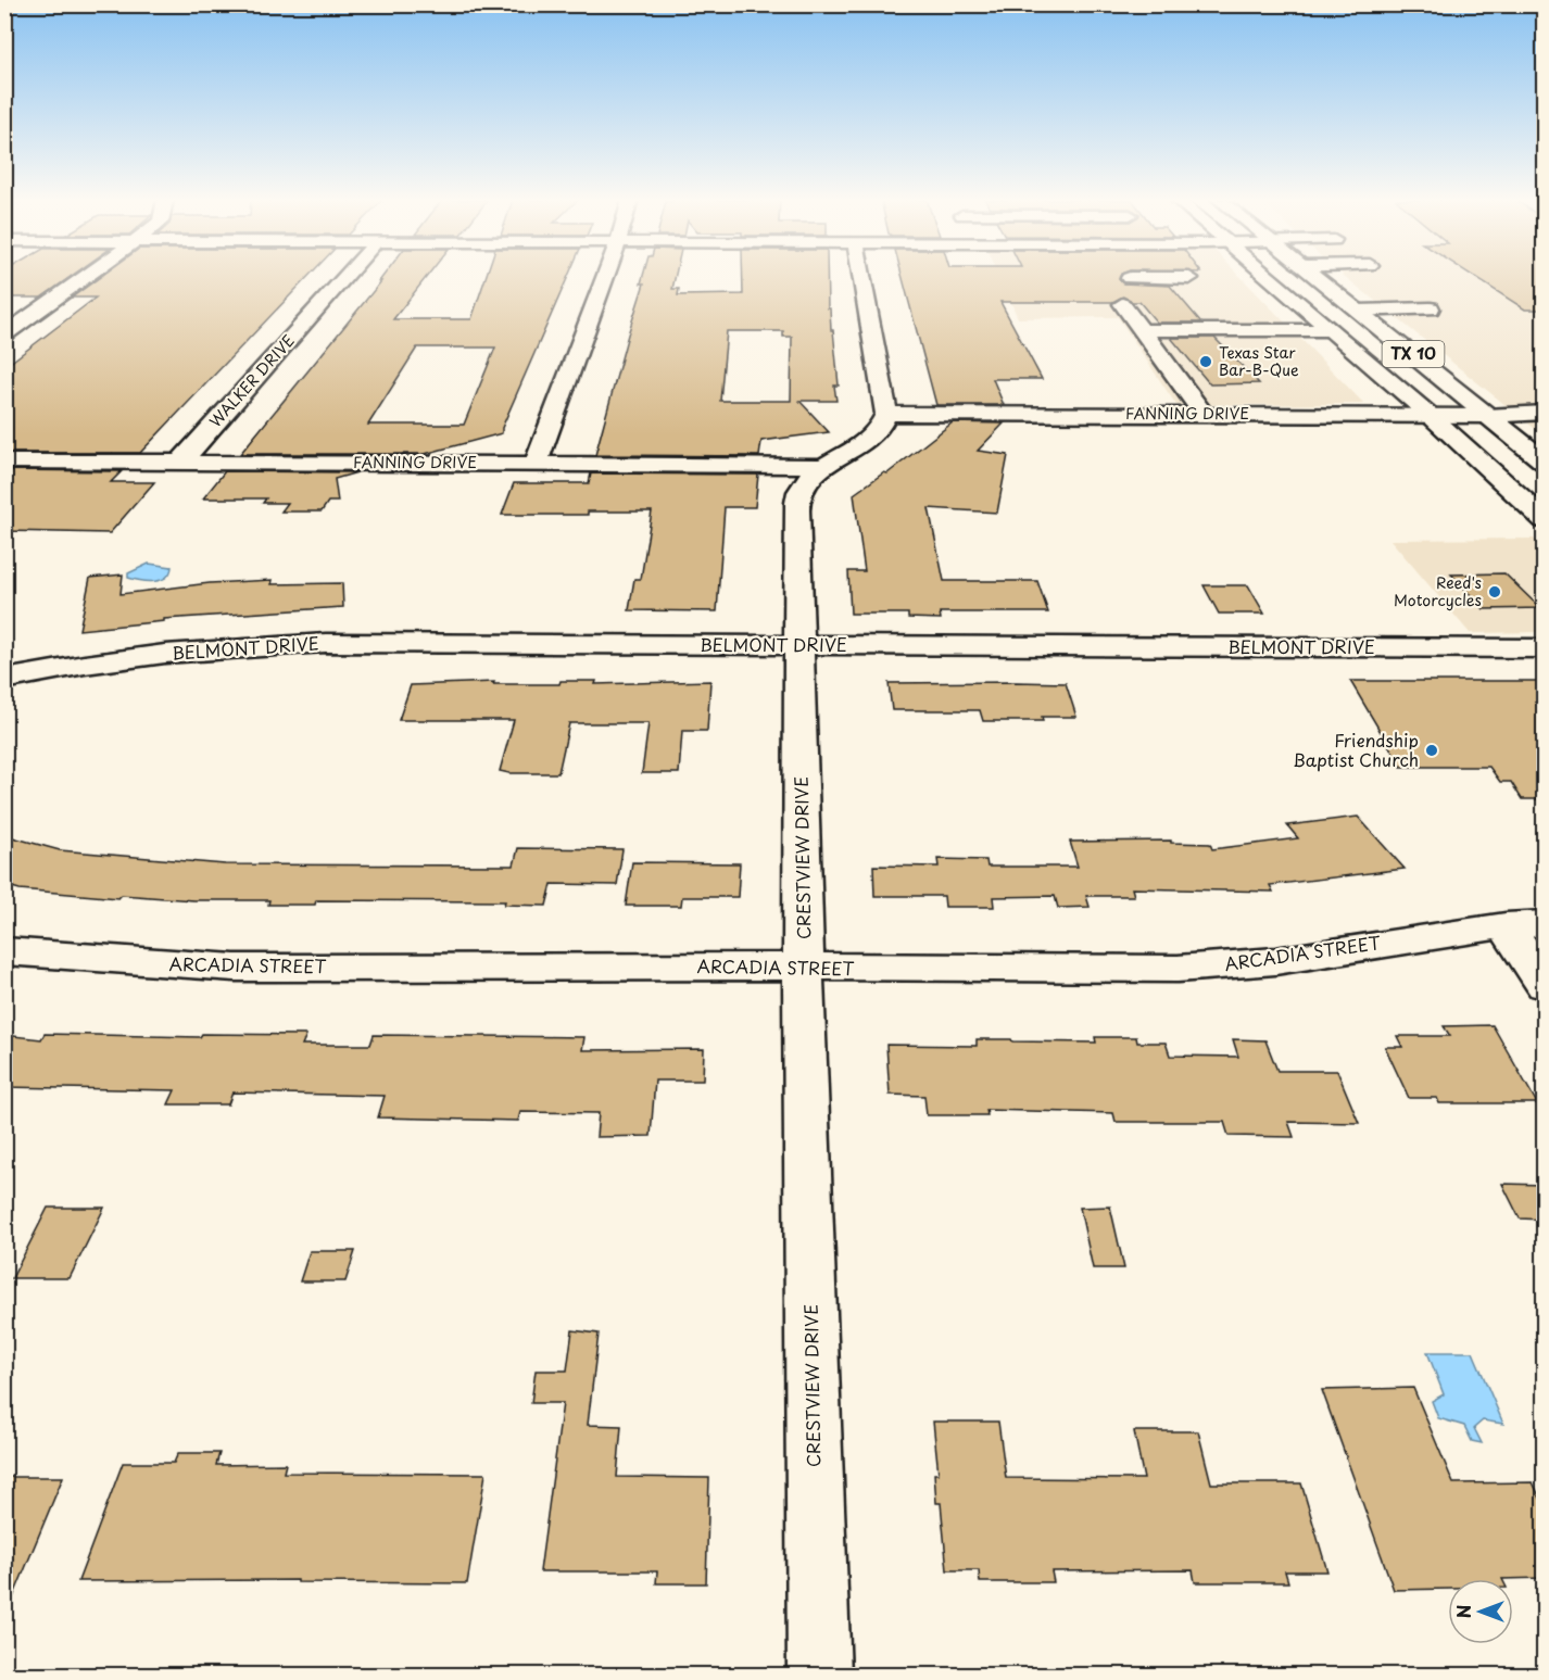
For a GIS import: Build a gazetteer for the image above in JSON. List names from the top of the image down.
{
  "streets": {
    "street": [
      "TX 10",
      "WALKER DRIVE",
      "FANNING DRIVE",
      "BELMONT DRIVE",
      "CRESTVIEW DRIVE",
      "ARCADIA STREET"
    ]
  },
  "crossings": [
    ["TX 10", "FANNING DRIVE"],
    ["WALKER DRIVE", "FANNING DRIVE"],
    ["FANNING DRIVE", "CRESTVIEW DRIVE"],
    ["BELMONT DRIVE", "CRESTVIEW DRIVE"],
    ["CRESTVIEW DRIVE", "ARCADIA STREET"]
  ],
  "places": ["Texas Star Bar-B-Que", "Reed's Motorcycles", "Friendship Baptist Church"],
  "north": "left"
}
